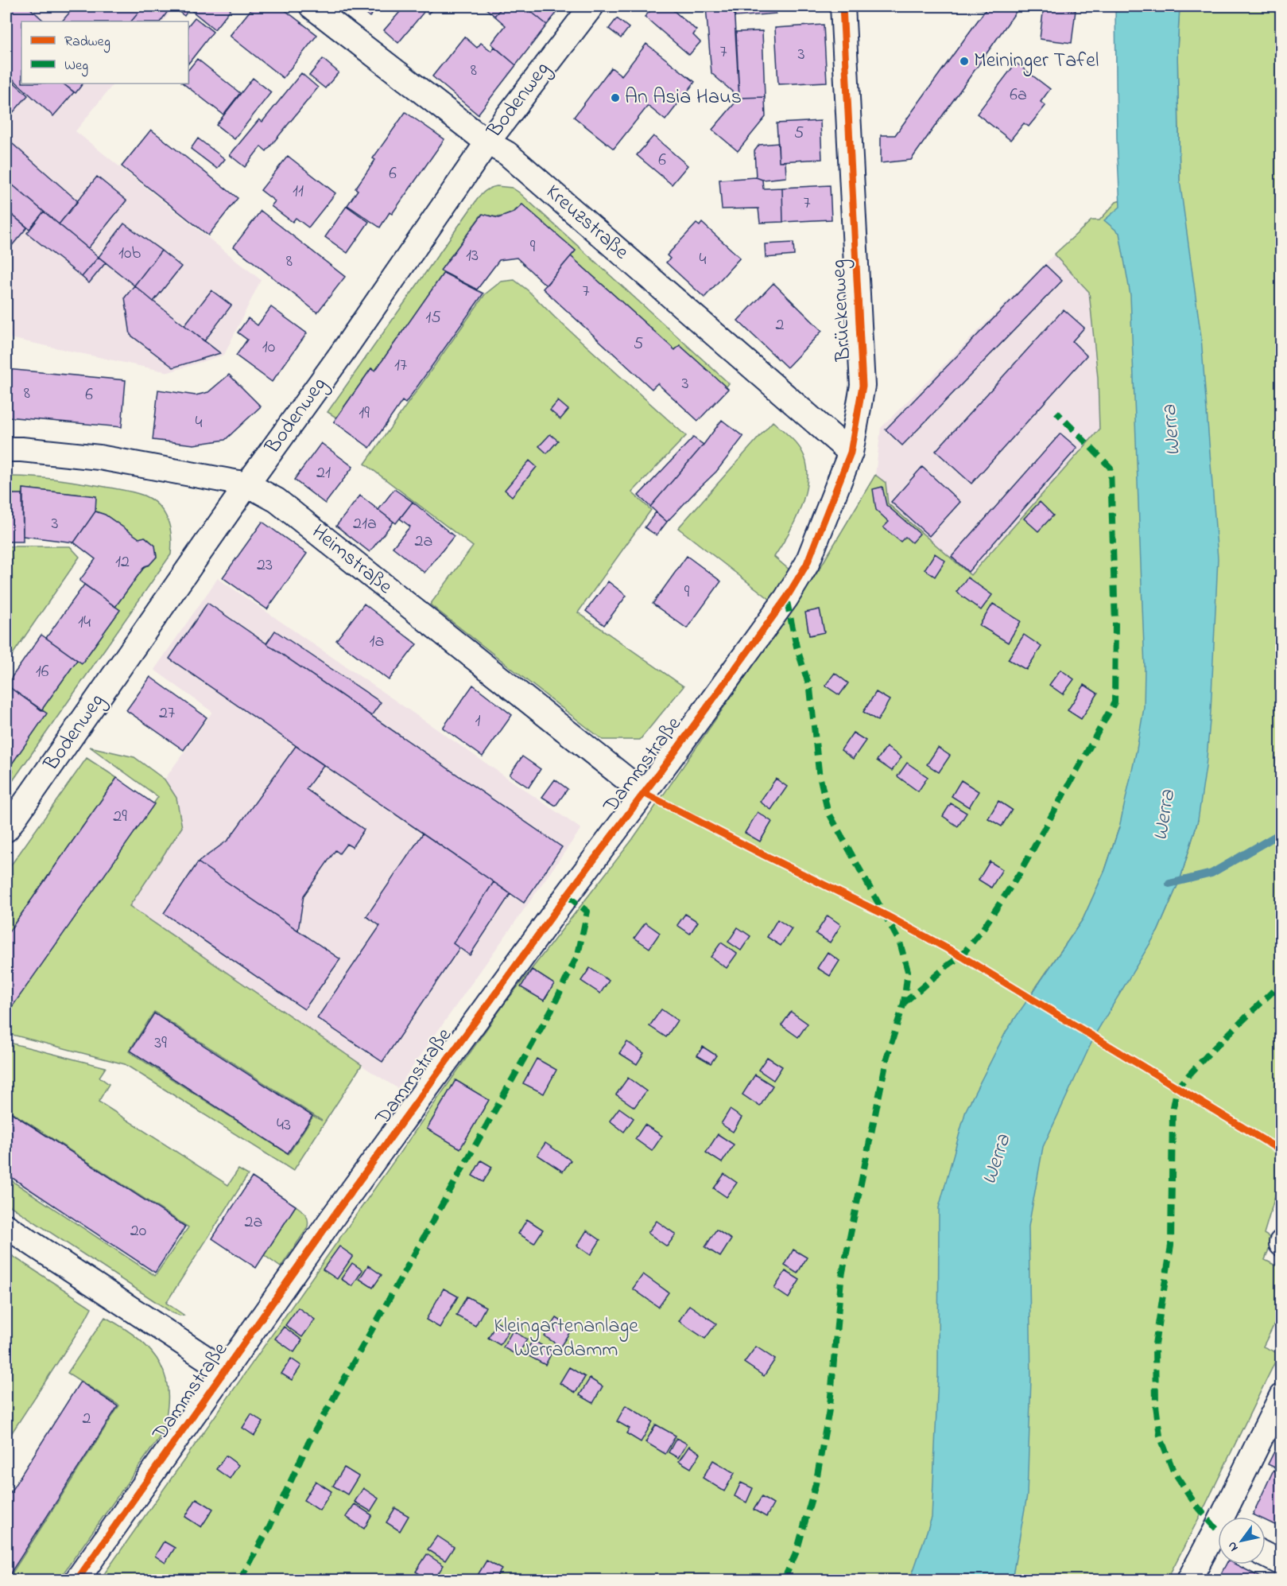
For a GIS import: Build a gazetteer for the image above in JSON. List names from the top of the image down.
{
  "streets": {
    "street": [
      "Bodenweg",
      "Kreuzstraße",
      "Brückenweg",
      "Heimstraße",
      "Dammstraße"
    ]
  },
  "crossings": [
    ["Bodenweg", "Kreuzstraße"],
    ["Bodenweg", "Heimstraße"],
    ["Kreuzstraße", "Brückenweg"],
    ["Brückenweg", "Dammstraße"],
    ["Heimstraße", "Dammstraße"]
  ],
  "water": ["Werra"],
  "parks": ["Kleingartenanlage Werradamm"],
  "places": ["Meininger Tafel", "An Asia Haus"],
  "house_numbers": [
    "7",
    "3",
    "8",
    "6a",
    "5",
    "6",
    "6",
    "11",
    "7",
    "9",
    "10b",
    "13",
    "4",
    "8",
    "7",
    "15",
    "2",
    "5",
    "10",
    "17",
    "3",
    "8",
    "6",
    "19",
    "4",
    "21",
    "3",
    "21a",
    "2a",
    "12",
    "23",
    "9",
    "14",
    "1a",
    "16",
    "27",
    "1",
    "29",
    "39",
    "43",
    "2a",
    "20",
    "2"
  ],
  "legend": ["Radweg", "Weg"],
  "north": "bottom left"
}
